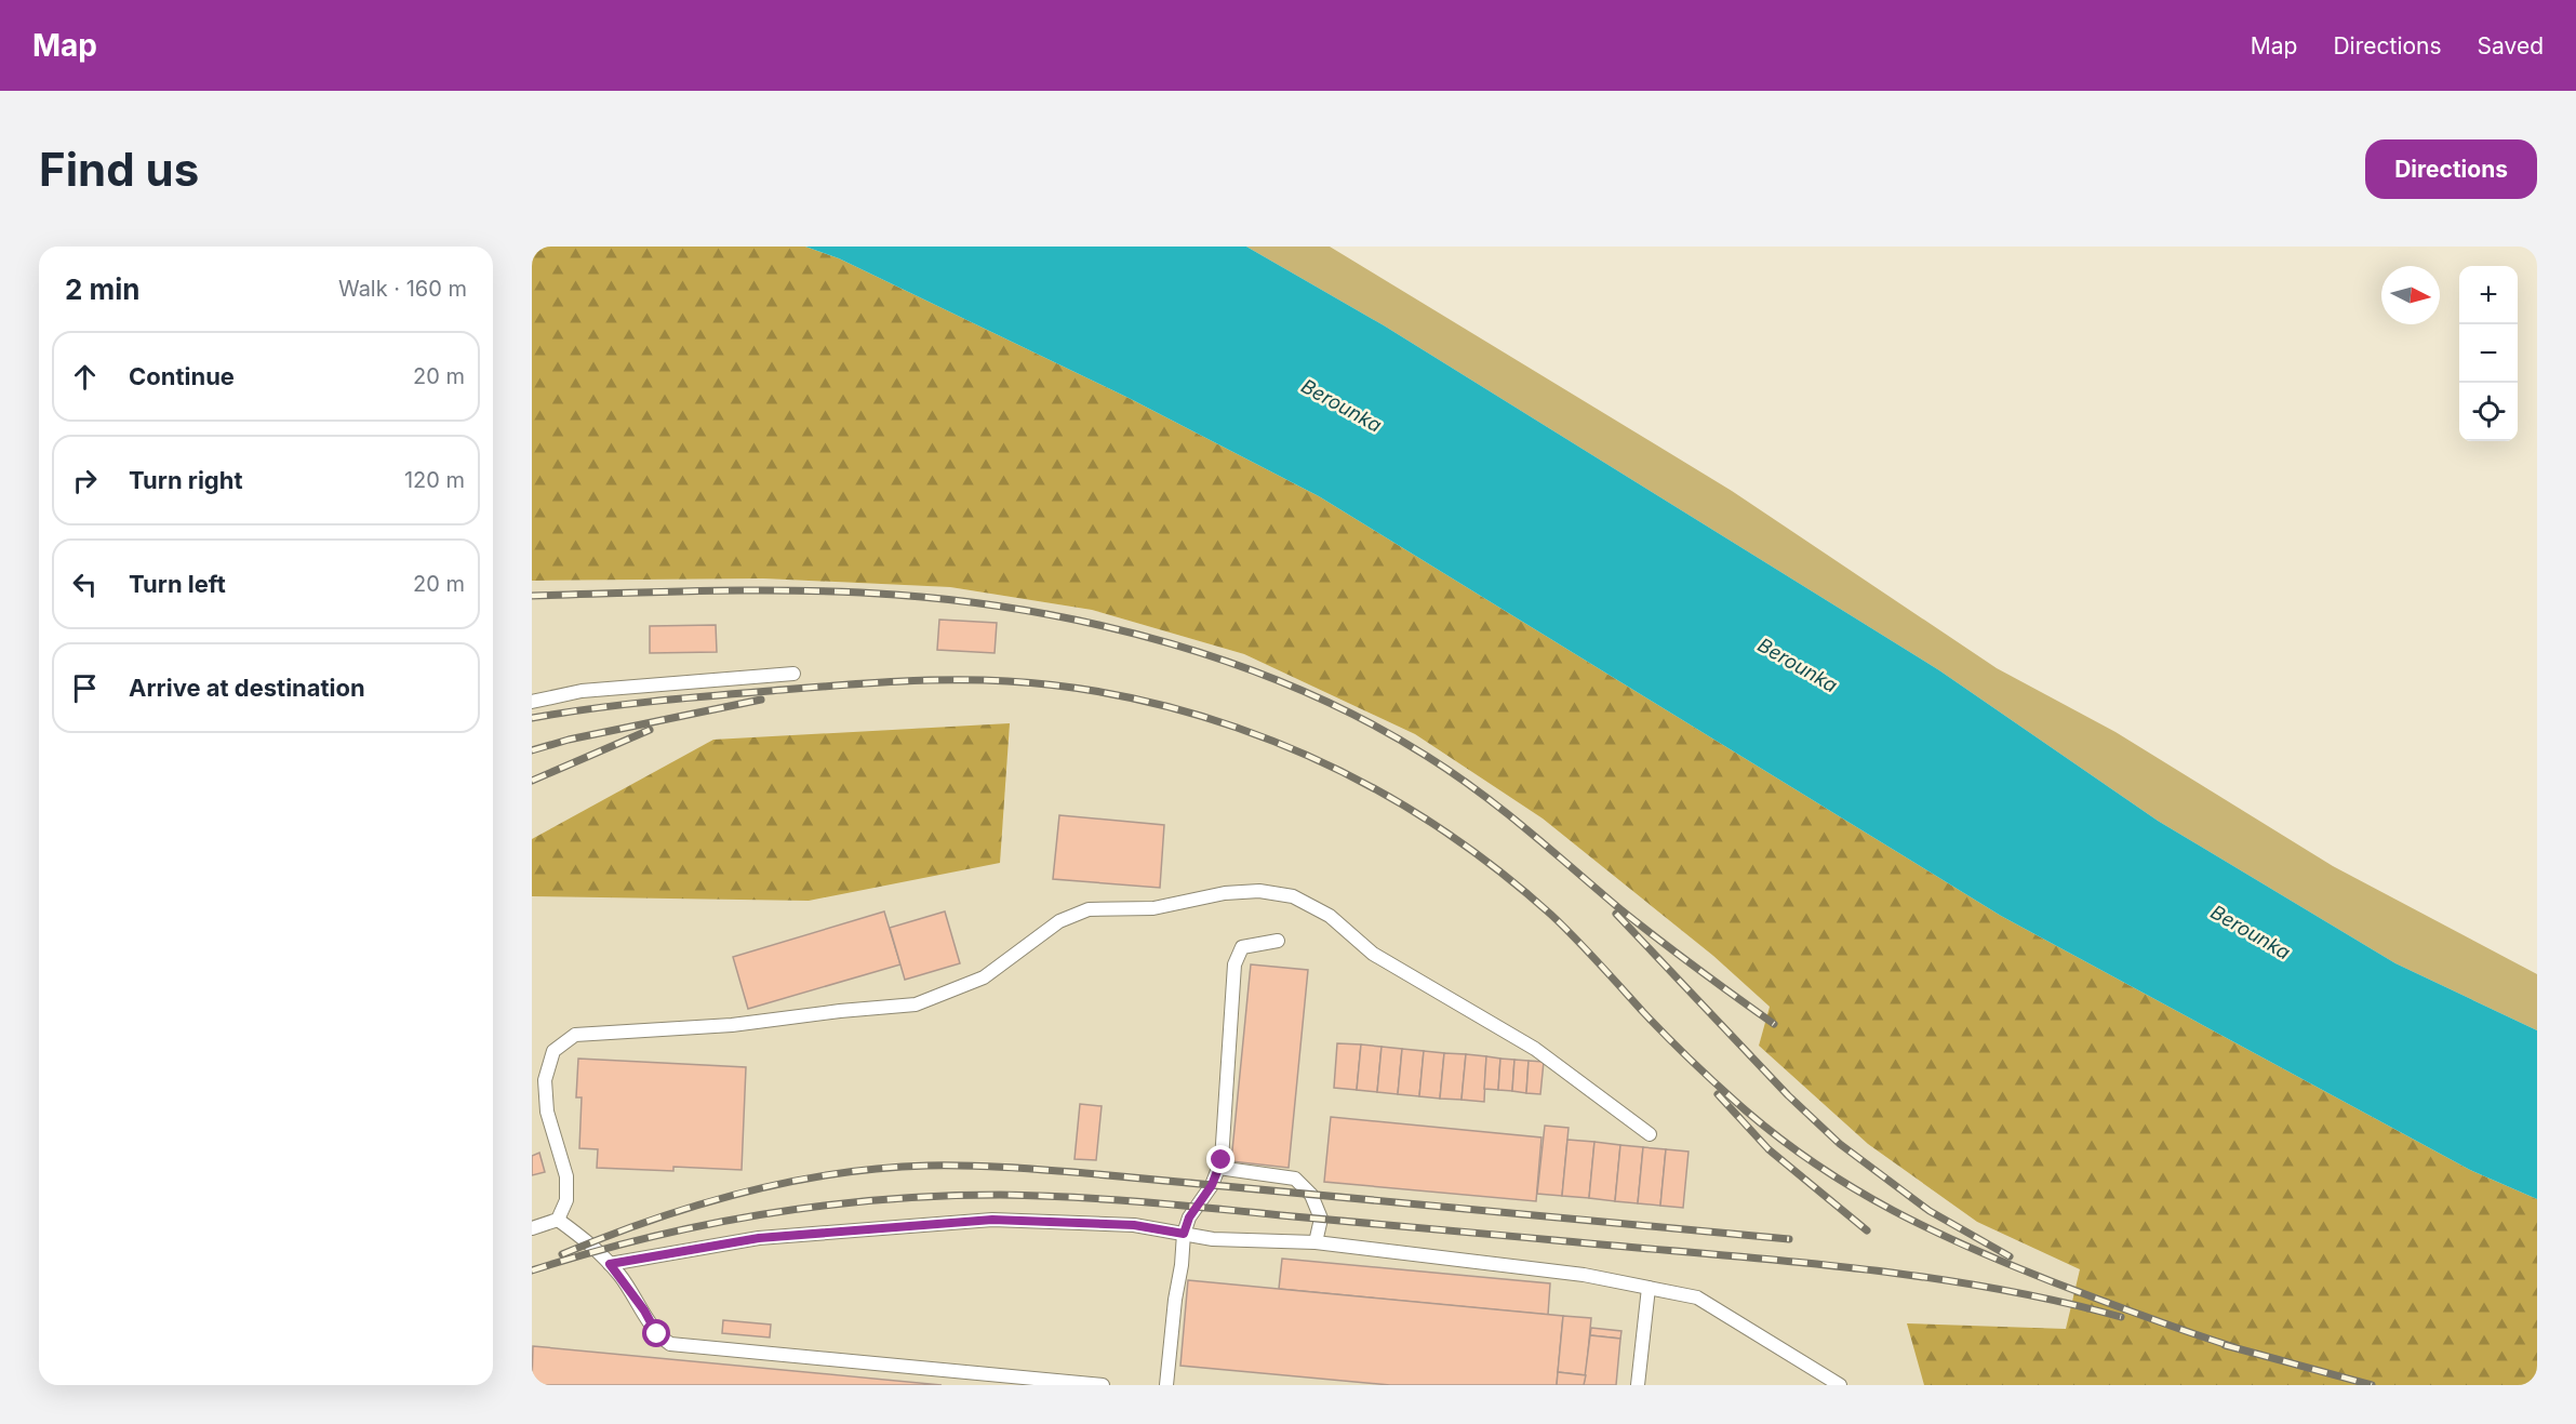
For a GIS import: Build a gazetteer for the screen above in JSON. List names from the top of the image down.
{
  "water": ["Berounka"],
  "north": "right",
  "page": {
    "header": "Map",
    "nav": ["Map", "Directions", "Saved"],
    "buttons": "Directions",
    "title": "Find us",
    "heading": ["2 min", "Walk · 160 m"],
    "map_buttons": ["+", "−"],
    "list": [
      ["Continue", "20 m"],
      ["Turn right", "120 m"],
      ["Turn left", "20 m"],
      "Arrive at destination"
    ]
  }
}
